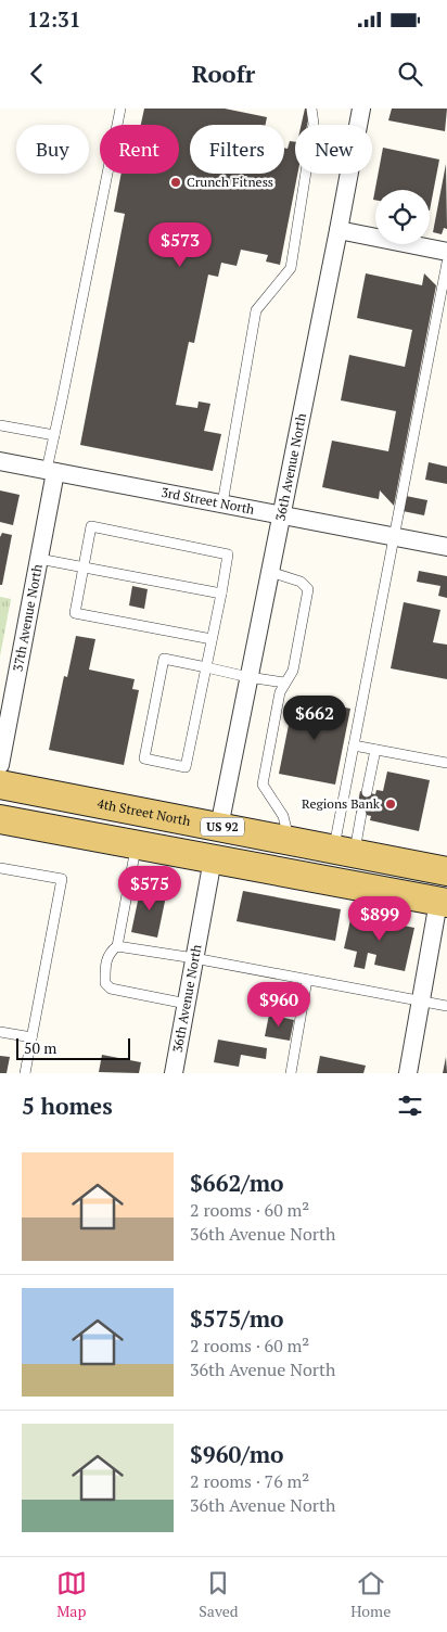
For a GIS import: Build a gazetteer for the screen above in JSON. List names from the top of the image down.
{
  "streets": {
    "main road": ["4th Street North", "US 92"],
    "street": ["36th Avenue North", "3rd Street North", "37th Avenue North"]
  },
  "crossings": [
    ["36th Avenue North", "3rd Street North"],
    ["36th Avenue North", "4th Street North"],
    ["3rd Street North", "37th Avenue North"]
  ],
  "places": ["Crunch Fitness", "Regions Bank"],
  "scale_bar": "50 m",
  "page": {
    "status": "12:31",
    "header": "Roofr",
    "chip": [
      "Buy",
      "Rent",
      "Filters",
      "New"
    ],
    "price": [
      "$573",
      "$662",
      "$575",
      "$899",
      "$960"
    ],
    "scale": "50 m",
    "heading": "5 homes",
    "list": [
      {
        "name": "$662/mo",
        "note": "2 rooms · 60 m² · 36th Avenue North"
      },
      {
        "name": "$575/mo",
        "note": "2 rooms · 60 m² · 36th Avenue North"
      },
      {
        "name": "$960/mo",
        "note": "2 rooms · 76 m² · 36th Avenue North"
      }
    ],
    "tabs": ["Map", "Saved", "Home"]
  }
}
